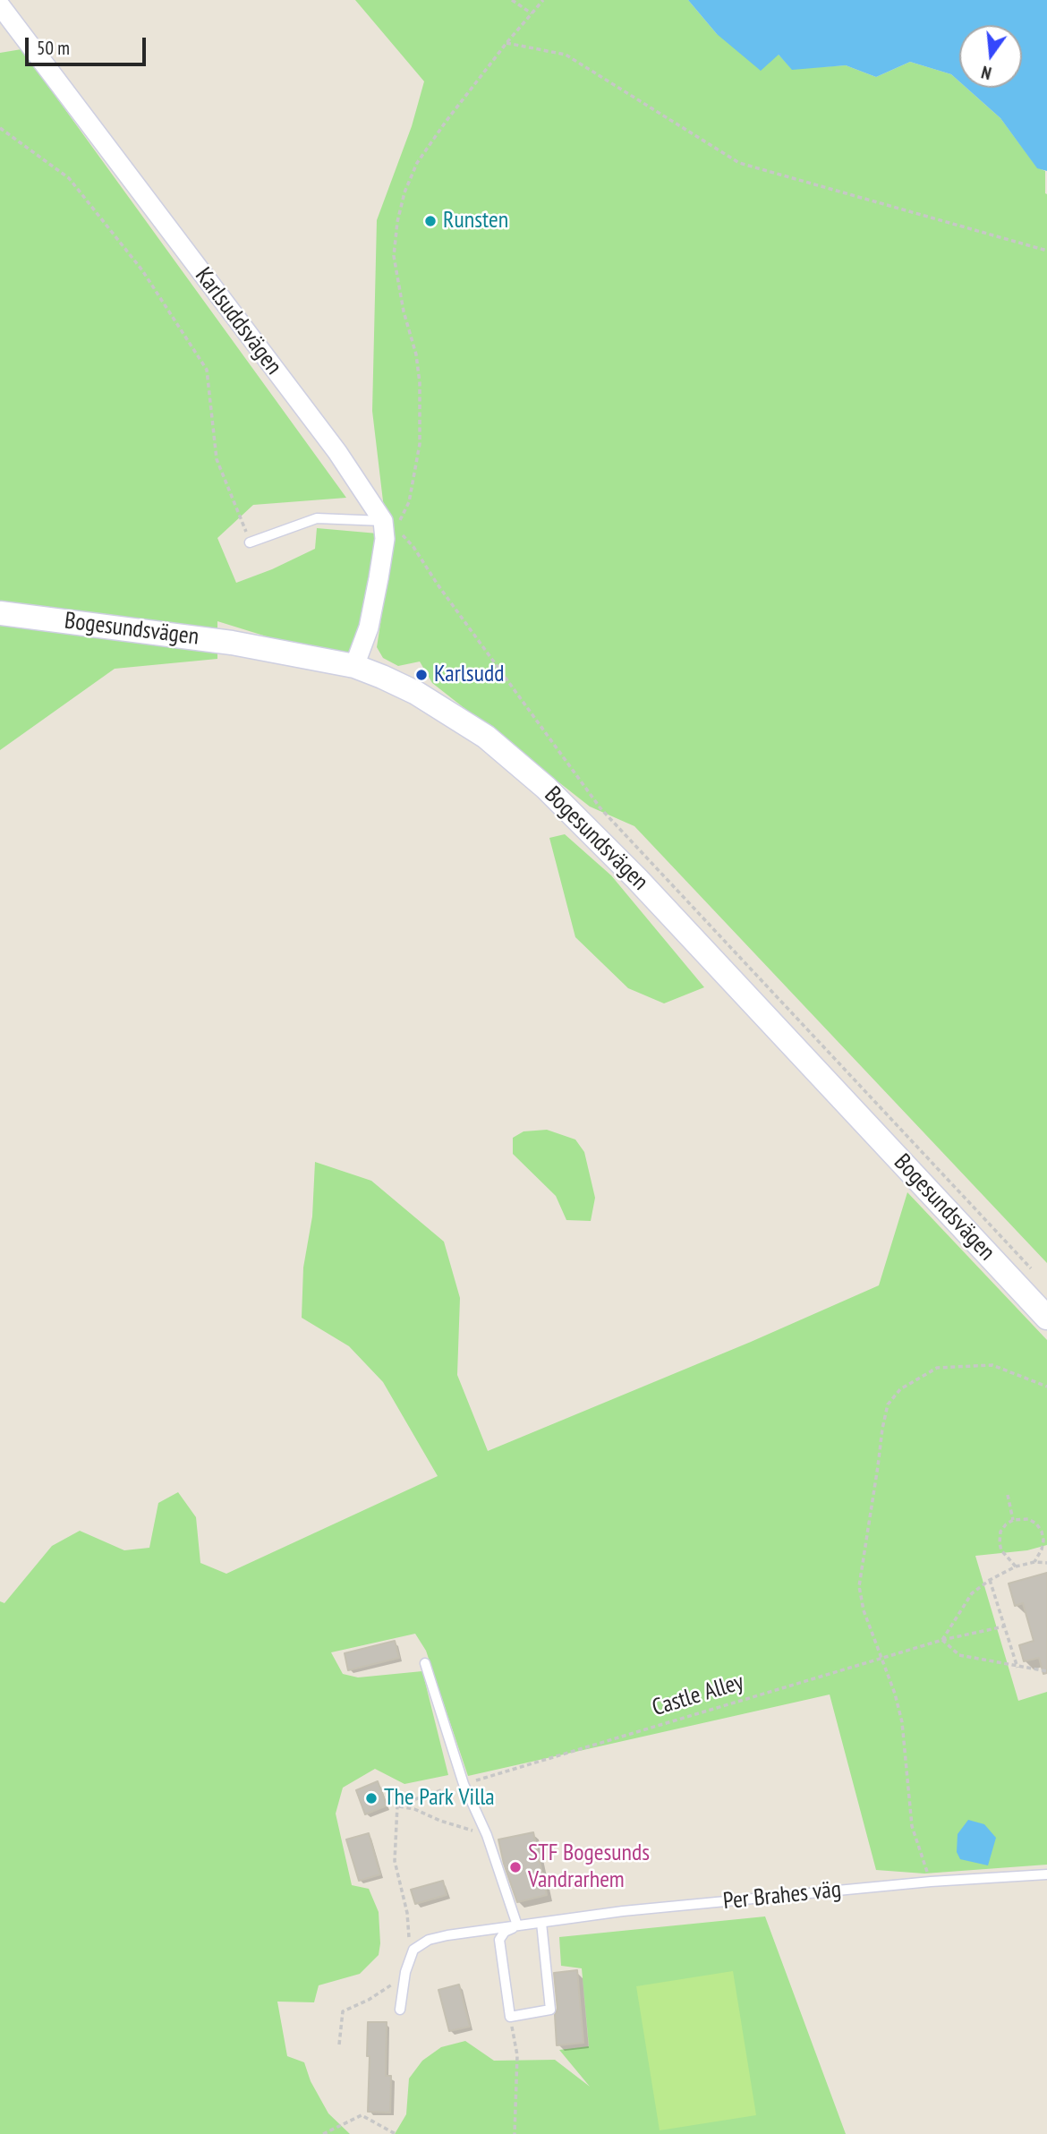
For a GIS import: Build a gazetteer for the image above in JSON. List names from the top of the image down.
{
  "streets": {
    "street": ["Karlsuddsvägen", "Bogesundsvägen"],
    "lane": ["Per Brahes väg"],
    "path": ["Castle Alley"]
  },
  "places": [
    "Runsten",
    "Karlsudd",
    "The Park Villa",
    "STF Bogesunds Vandrarhem"
  ],
  "scale_bar": "50 m",
  "north": "bottom"
}
